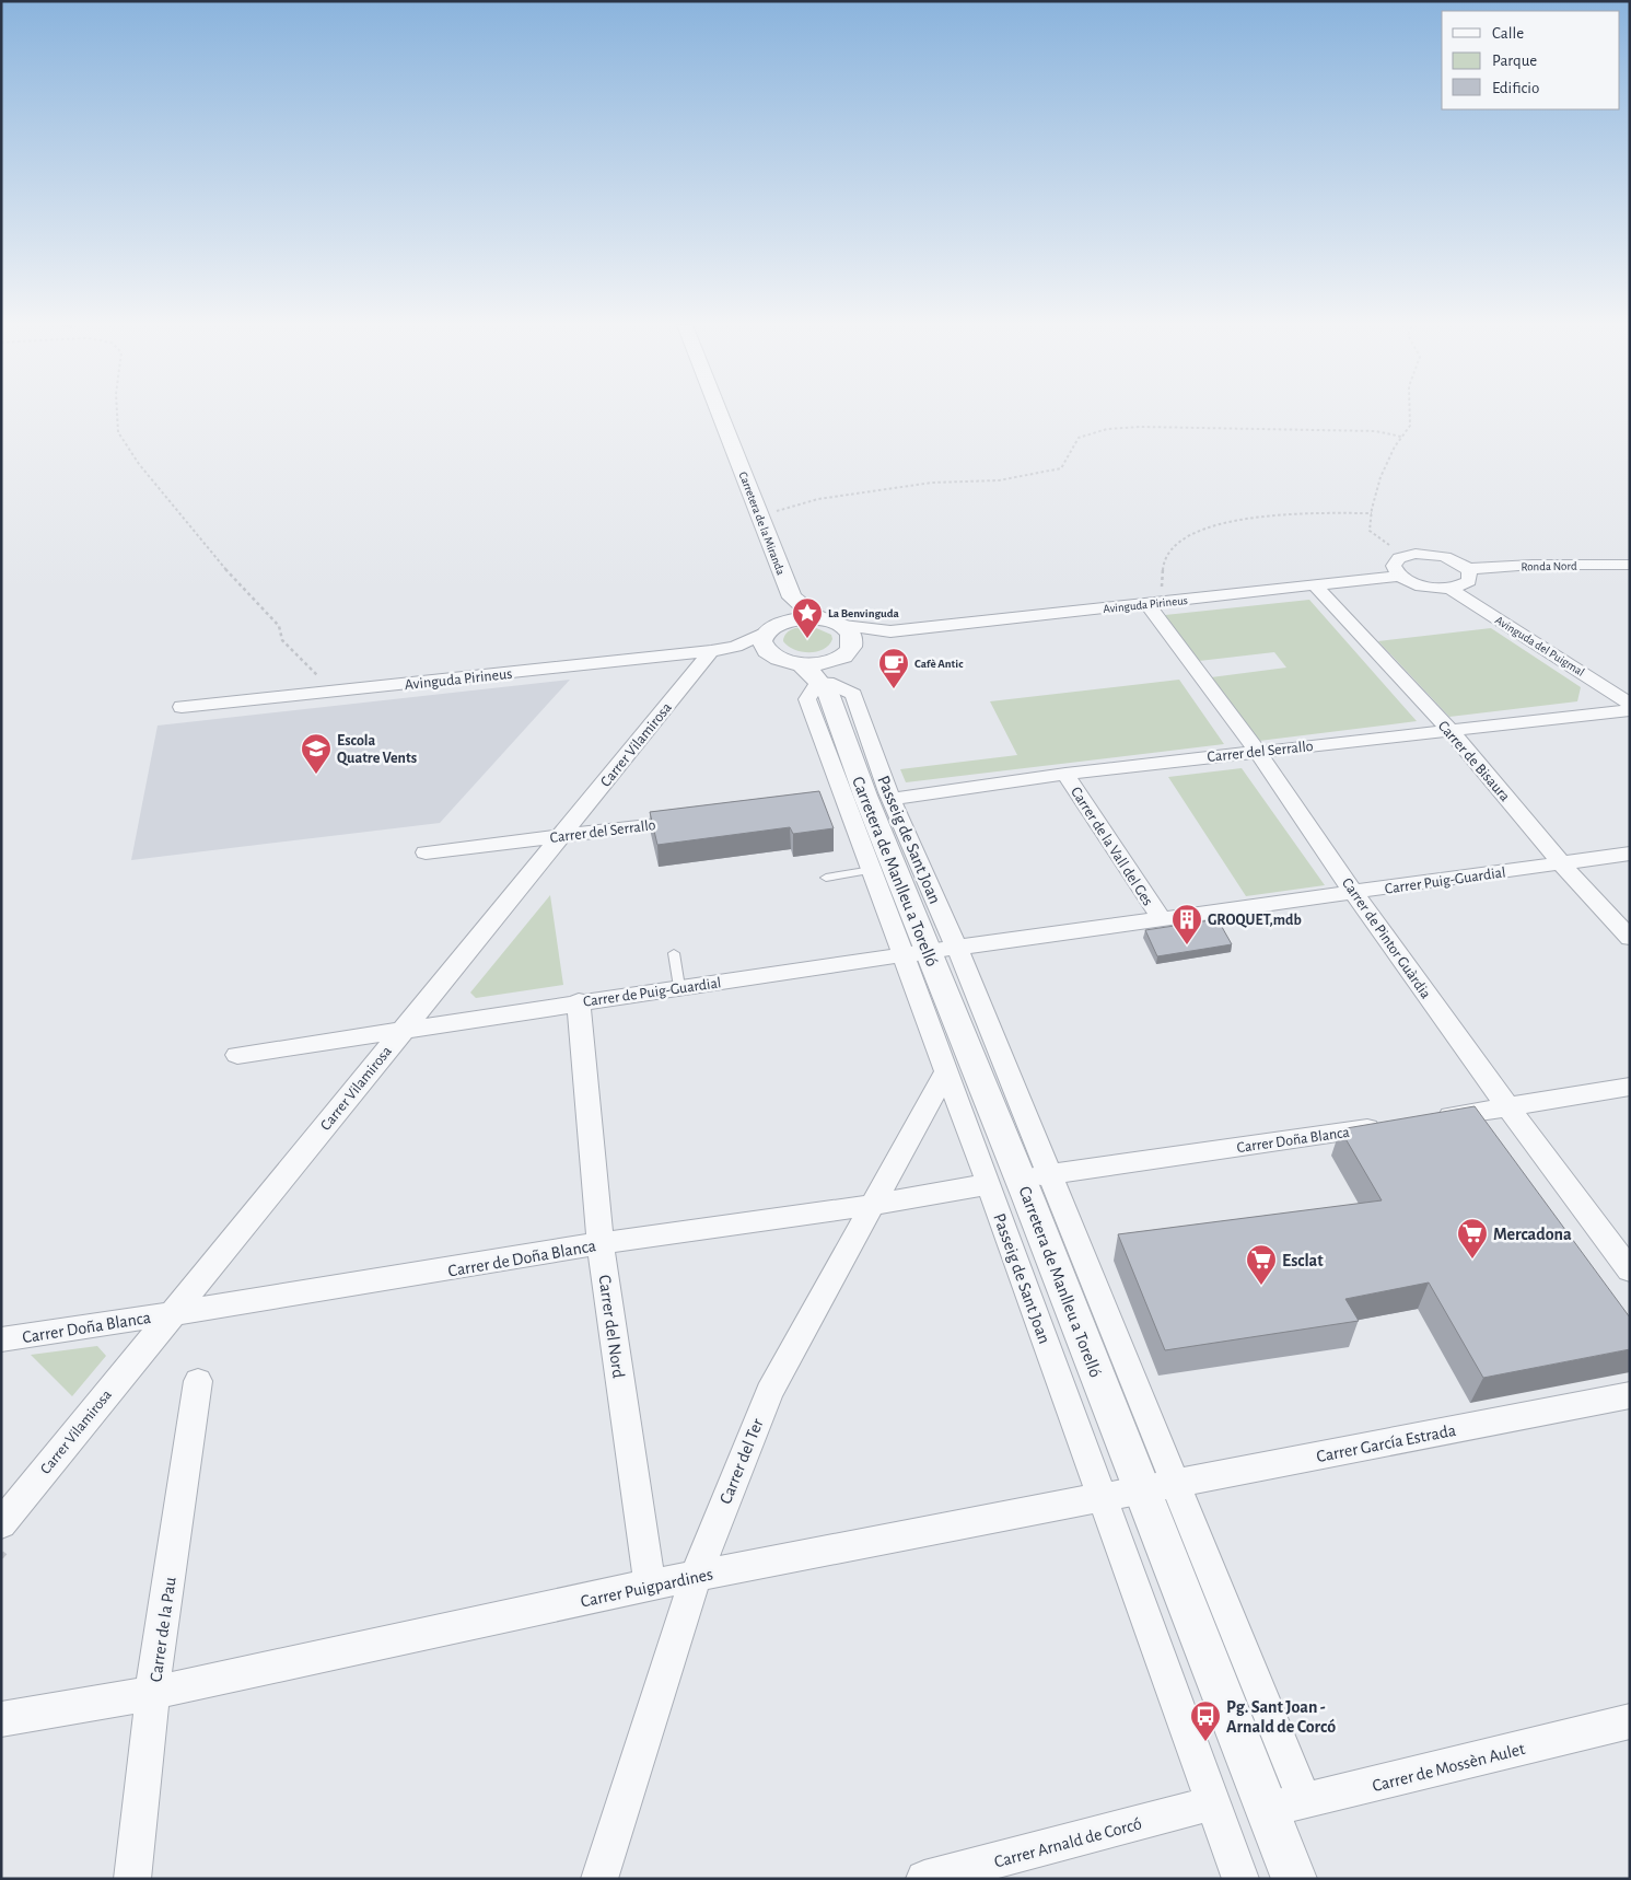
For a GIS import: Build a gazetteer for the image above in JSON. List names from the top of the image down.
{
  "streets": {
    "street": [
      "Carretera de la Miranda",
      "Ronda Nord",
      "Avinguda Pirineus",
      "Avinguda del Puigmal",
      "Carrer Vilamirosa",
      "Carrer del Serrallo",
      "Carrer de Bisaura",
      "Passeig de Sant Joan",
      "Carrer de la Vall del Ges",
      "Carretera de Manlleu a Torelló",
      "Carrer Puig-Guardial",
      "Carrer de Pintor Guàrdia",
      "Carrer de Puig-Guardial",
      "Carrer Doña Blanca",
      "Carrer de Doña Blanca",
      "Carrer del Nord",
      "Carrer García Estrada",
      "Carrer del Ter",
      "Carrer Puigpardines",
      "Carrer de la Pau",
      "Carrer de Mossèn Aulet",
      "Carrer Arnald de Corcó"
    ]
  },
  "crossings": [
    ["Ronda Nord", "Avinguda Pirineus"],
    ["Ronda Nord", "Avinguda del Puigmal"],
    ["Avinguda Pirineus", "Carrer Vilamirosa"],
    ["Avinguda Pirineus", "Carrer de Bisaura"],
    ["Avinguda Pirineus", "Carrer de Pintor Guàrdia"],
    ["Carrer Vilamirosa", "Carrer del Serrallo"],
    ["Carrer Vilamirosa", "Carrer de Puig-Guardial"],
    ["Carrer Vilamirosa", "Carrer Doña Blanca"],
    ["Carrer Vilamirosa", "Carrer de Doña Blanca"],
    ["Carrer del Serrallo", "Carrer de Bisaura"],
    ["Carrer del Serrallo", "Passeig de Sant Joan"],
    ["Carrer del Serrallo", "Carrer de la Vall del Ges"],
    ["Carrer del Serrallo", "Carrer de Pintor Guàrdia"],
    ["Carrer de Bisaura", "Carrer Puig-Guardial"],
    ["Passeig de Sant Joan", "Carretera de Manlleu a Torelló"],
    ["Passeig de Sant Joan", "Carrer Puig-Guardial"],
    ["Passeig de Sant Joan", "Carrer de Puig-Guardial"],
    ["Passeig de Sant Joan", "Carrer Doña Blanca"],
    ["Passeig de Sant Joan", "Carrer del Ter"],
    ["Passeig de Sant Joan", "Carrer Puigpardines"],
    ["Passeig de Sant Joan", "Carrer Arnald de Corcó"],
    ["Carrer de la Vall del Ges", "Carrer Puig-Guardial"],
    ["Carretera de Manlleu a Torelló", "Carrer Puig-Guardial"],
    ["Carretera de Manlleu a Torelló", "Carrer de Puig-Guardial"],
    ["Carretera de Manlleu a Torelló", "Carrer Doña Blanca"],
    ["Carretera de Manlleu a Torelló", "Carrer García Estrada"],
    ["Carretera de Manlleu a Torelló", "Carrer Puigpardines"],
    ["Carretera de Manlleu a Torelló", "Carrer de Mossèn Aulet"],
    ["Carrer Puig-Guardial", "Carrer de Pintor Guàrdia"],
    ["Carrer Puig-Guardial", "Carrer de Puig-Guardial"],
    ["Carrer de Puig-Guardial", "Carrer del Nord"],
    ["Carrer Doña Blanca", "Carrer de Doña Blanca"],
    ["Carrer Doña Blanca", "Carrer del Ter"],
    ["Carrer de Doña Blanca", "Carrer del Nord"],
    ["Carrer de Doña Blanca", "Carrer del Ter"],
    ["Carrer del Nord", "Carrer Puigpardines"],
    ["Carrer García Estrada", "Carrer Puigpardines"],
    ["Carrer del Ter", "Carrer Puigpardines"],
    ["Carrer Puigpardines", "Carrer de la Pau"]
  ],
  "places": {
    "place": ["La Benvinguda"],
    "cafe": ["Cafè Antic"],
    "school or university": ["Escola Quatre Vents"],
    "building": ["GROQUET,mdb"],
    "supermarket": ["Mercadona", "Esclat"],
    "bus stop": ["Pg. Sant Joan - Arnald de Corcó"]
  },
  "legend": ["Calle", "Parque", "Edificio"]
}
